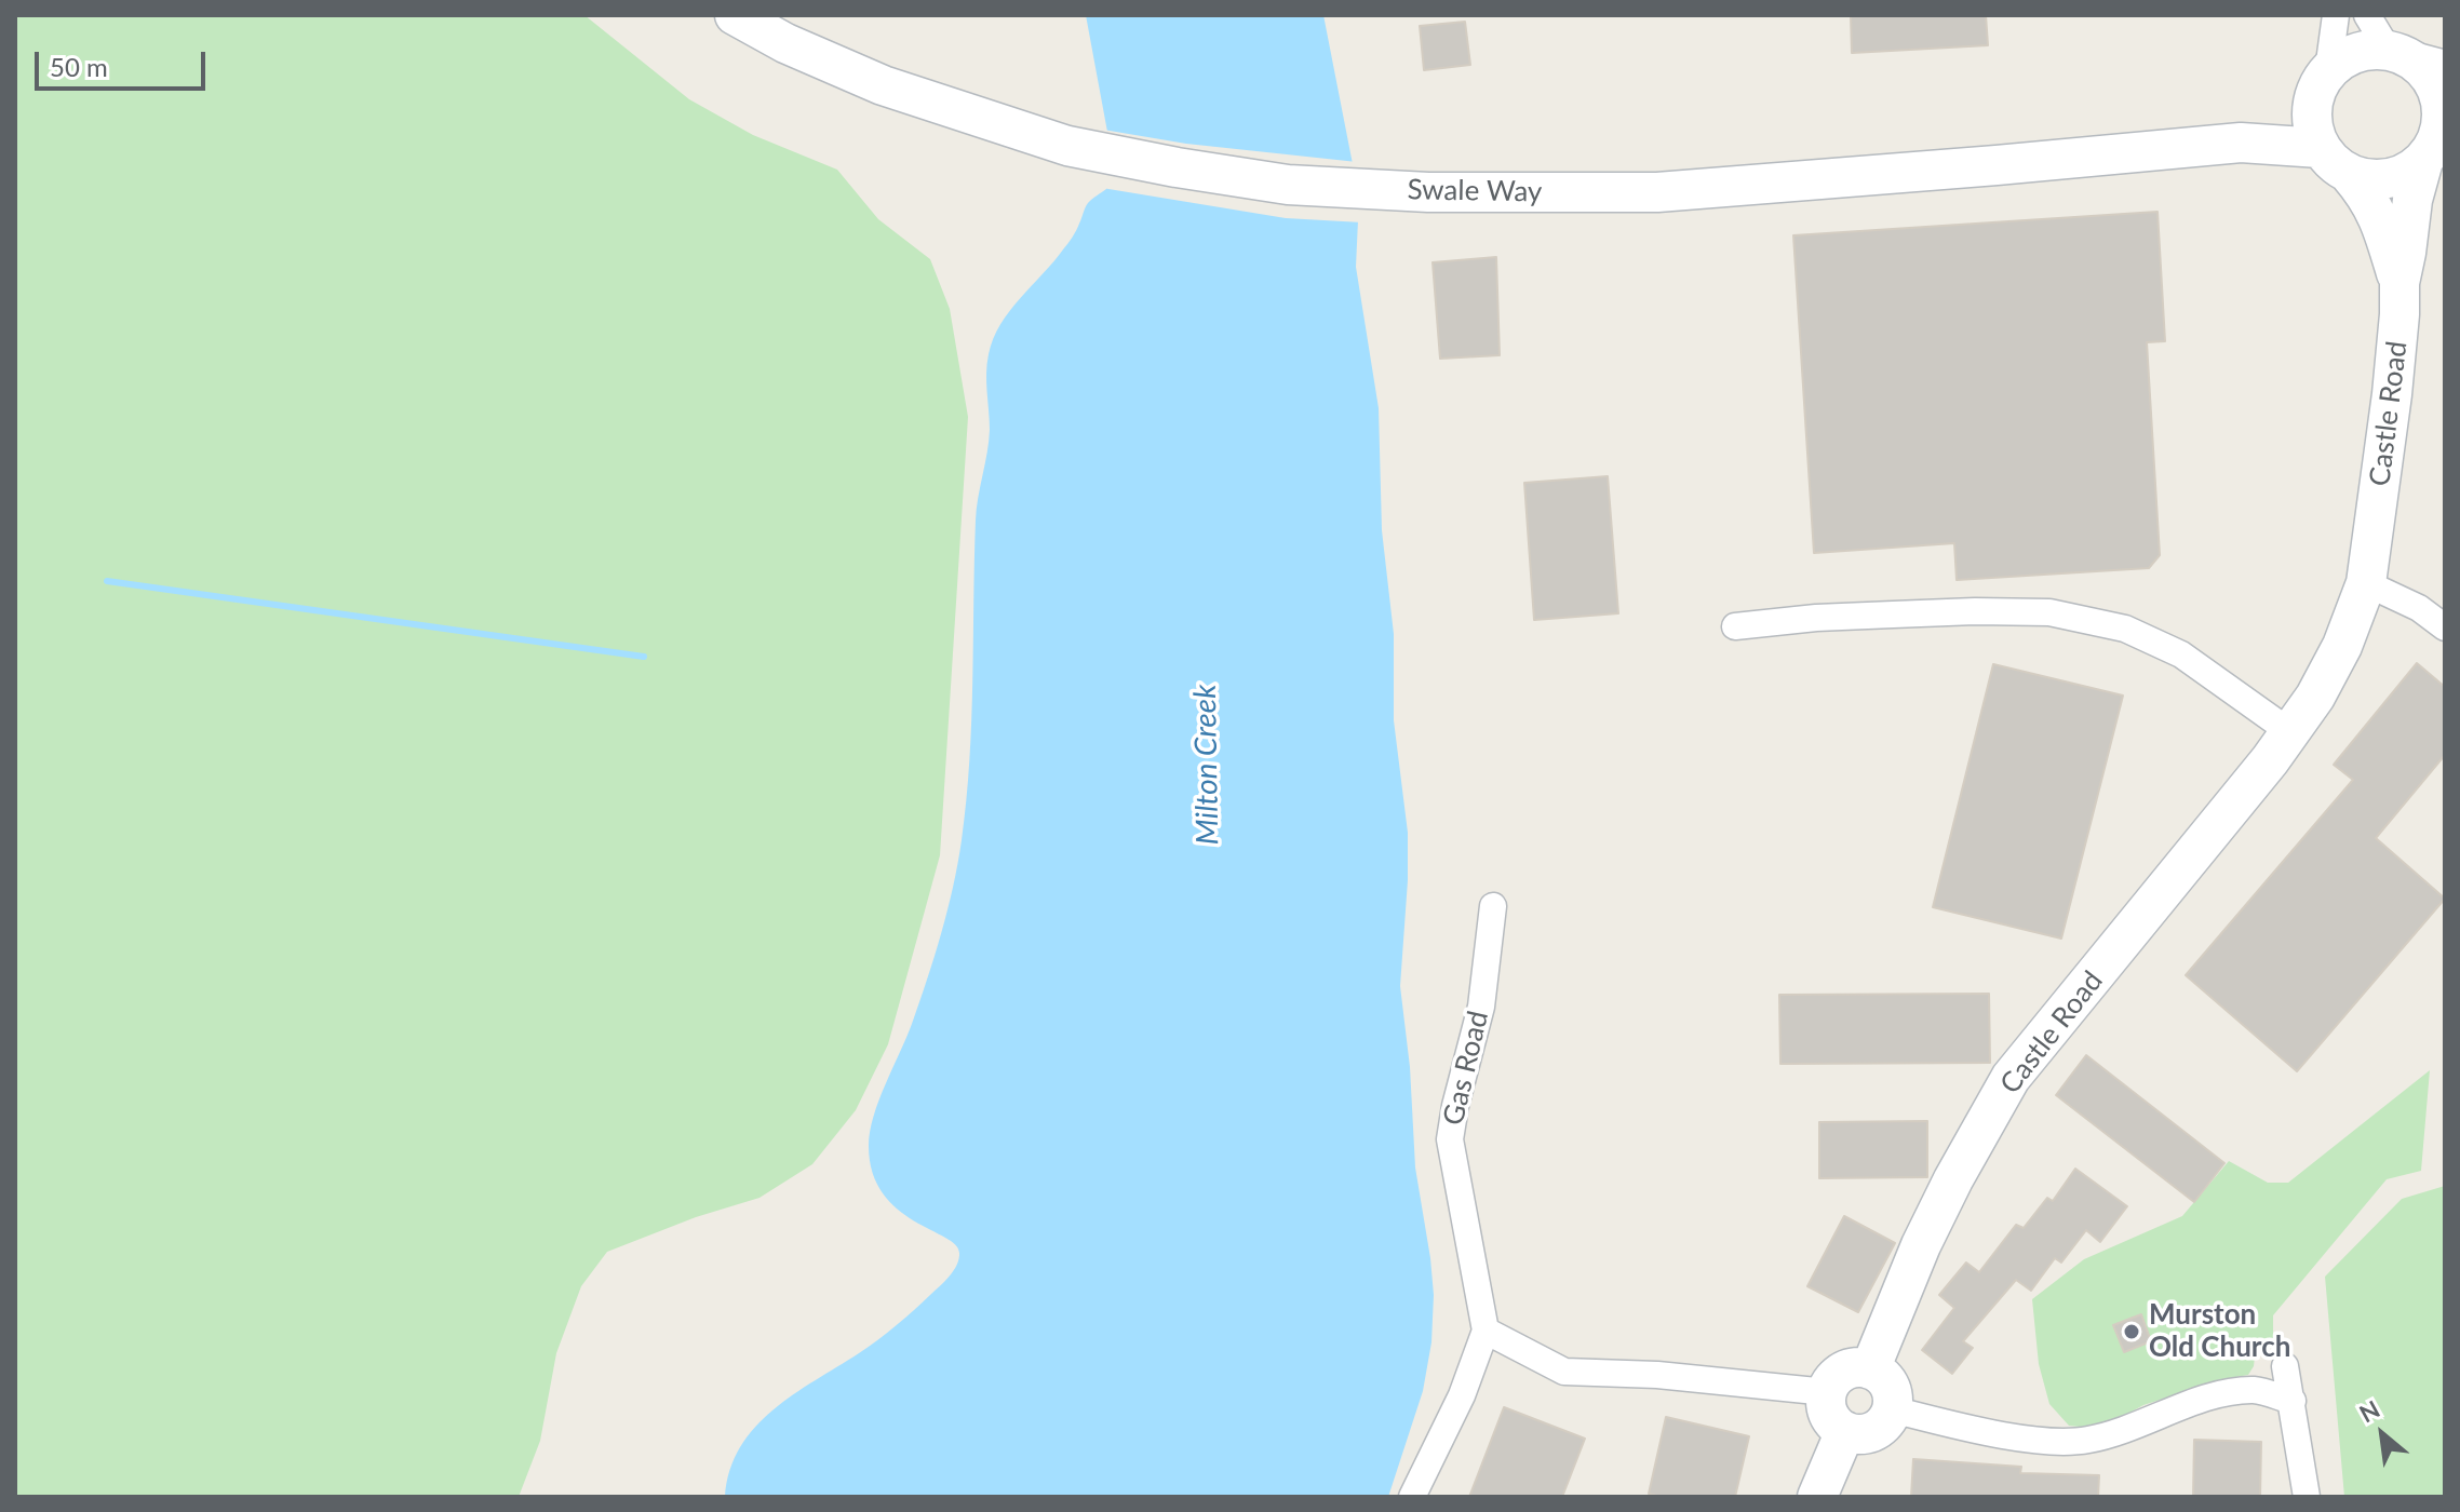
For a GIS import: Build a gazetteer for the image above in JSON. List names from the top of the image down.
{
  "streets": {
    "main road": ["Swale Way", "Castle Road"],
    "street": ["Gas Road"]
  },
  "crossings": [
    ["Swale Way", "Castle Road"]
  ],
  "water": ["Milton Creek"],
  "places": ["Murston Old Church"],
  "scale_bar": "50 m",
  "north": "top left"
}
